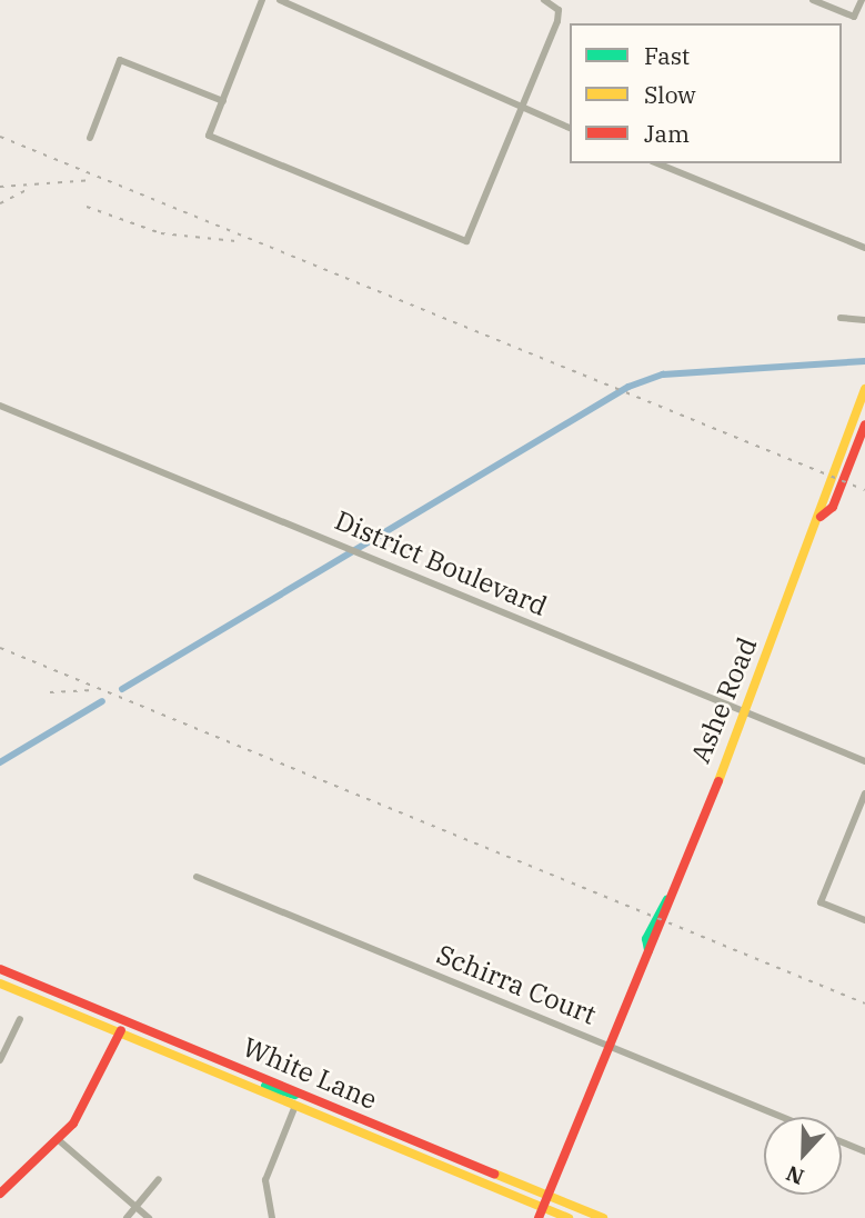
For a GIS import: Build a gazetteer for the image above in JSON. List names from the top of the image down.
{
  "streets": {
    "main road": ["Ashe Road", "White Lane"],
    "street": ["District Boulevard", "Schirra Court"]
  },
  "crossings": [
    ["District Boulevard", "Ashe Road"],
    ["Ashe Road", "Schirra Court"],
    ["Ashe Road", "White Lane"]
  ],
  "legend": ["Fast", "Slow", "Jam"],
  "north": "bottom"
}
